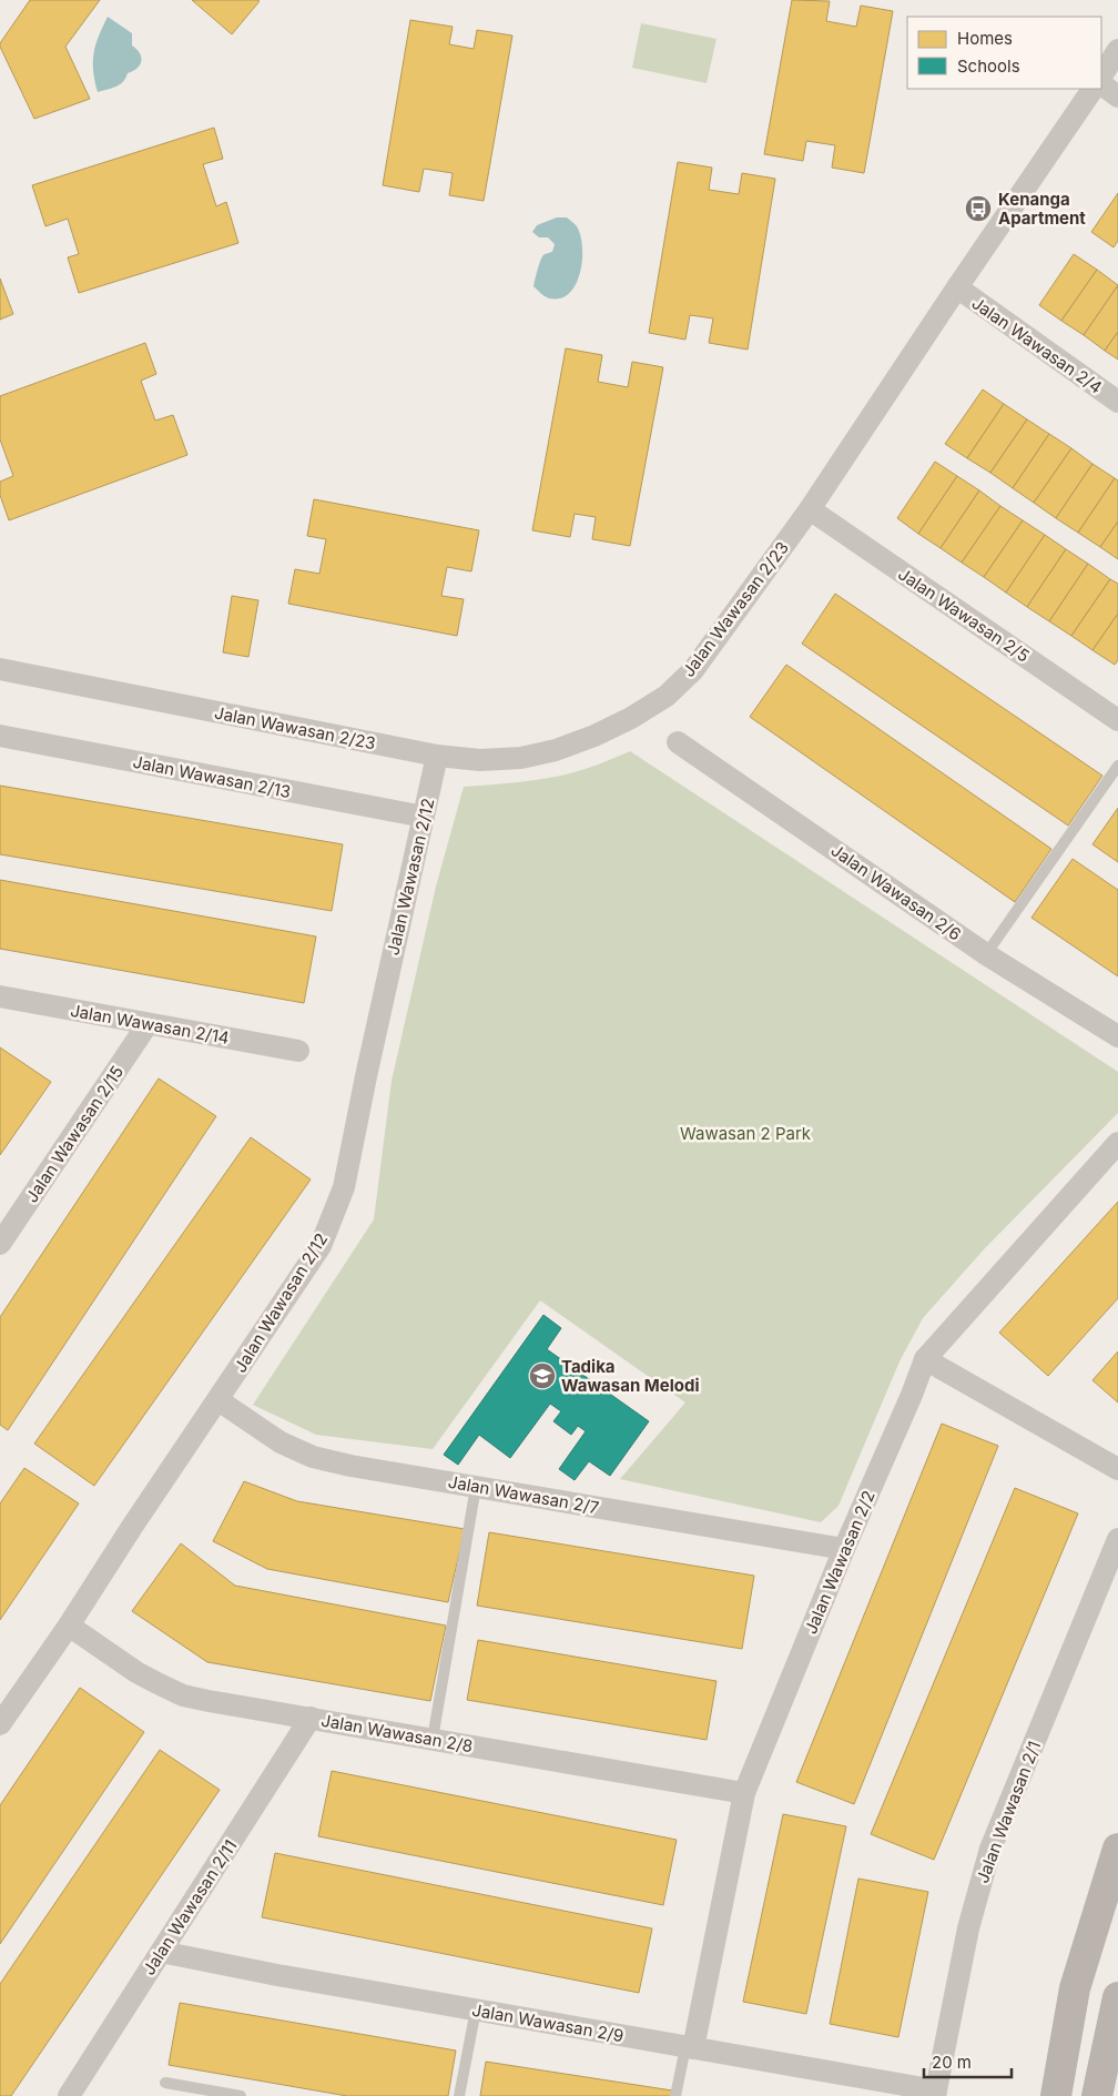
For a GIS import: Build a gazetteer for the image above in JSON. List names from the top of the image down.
{
  "streets": {
    "street": [
      "Jalan Wawasan 2/4",
      "Jalan Wawasan 2/23",
      "Jalan Wawasan 2/5",
      "Jalan Wawasan 2/13",
      "Jalan Wawasan 2/12",
      "Jalan Wawasan 2/6",
      "Jalan Wawasan 2/14",
      "Jalan Wawasan 2/15",
      "Jalan Wawasan 2/7",
      "Jalan Wawasan 2/2",
      "Jalan Wawasan 2/8",
      "Jalan Wawasan 2/1",
      "Jalan Wawasan 2/11",
      "Jalan Wawasan 2/9"
    ]
  },
  "crossings": [
    ["Jalan Wawasan 2/4", "Jalan Wawasan 2/23"],
    ["Jalan Wawasan 2/23", "Jalan Wawasan 2/5"],
    ["Jalan Wawasan 2/23", "Jalan Wawasan 2/12"],
    ["Jalan Wawasan 2/13", "Jalan Wawasan 2/12"],
    ["Jalan Wawasan 2/12", "Jalan Wawasan 2/7"],
    ["Jalan Wawasan 2/12", "Jalan Wawasan 2/8"],
    ["Jalan Wawasan 2/14", "Jalan Wawasan 2/15"],
    ["Jalan Wawasan 2/7", "Jalan Wawasan 2/2"],
    ["Jalan Wawasan 2/2", "Jalan Wawasan 2/8"],
    ["Jalan Wawasan 2/2", "Jalan Wawasan 2/9"],
    ["Jalan Wawasan 2/8", "Jalan Wawasan 2/11"],
    ["Jalan Wawasan 2/1", "Jalan Wawasan 2/9"],
    ["Jalan Wawasan 2/11", "Jalan Wawasan 2/9"]
  ],
  "parks": ["Wawasan 2 Park"],
  "places": {
    "bus stop": ["Kenanga Apartment"],
    "school or university": ["Tadika Wawasan Melodi"]
  },
  "legend": ["Homes", "Schools"],
  "scale_bar": "20 m"
}
